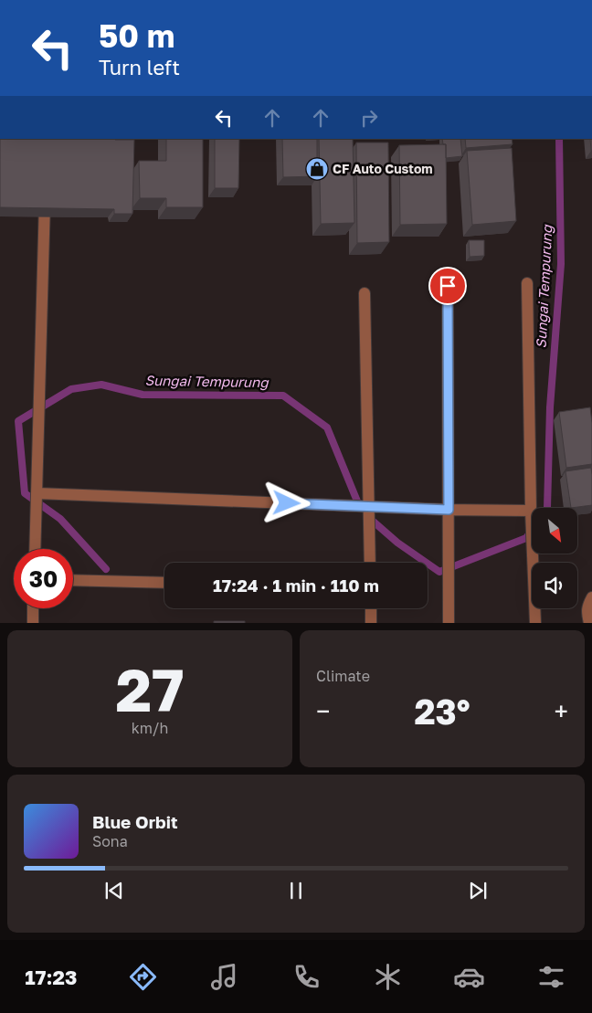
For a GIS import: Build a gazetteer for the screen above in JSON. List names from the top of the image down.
{
  "water": ["Sungai Tempurung"],
  "places": {
    "shop": ["CF Auto Custom"]
  },
  "north": "bottom right",
  "page": {
    "turn": ["50 m", "Turn left"],
    "limit": "30",
    "trip": "17:24 · 1 min · 110 m",
    "tile": [
      ["27", "km/h"],
      "Climate"
    ],
    "heat": ["−", "23°", "+"],
    "song": ["Blue Orbit", "Sona"],
    "tabs": "17:23"
  }
}
